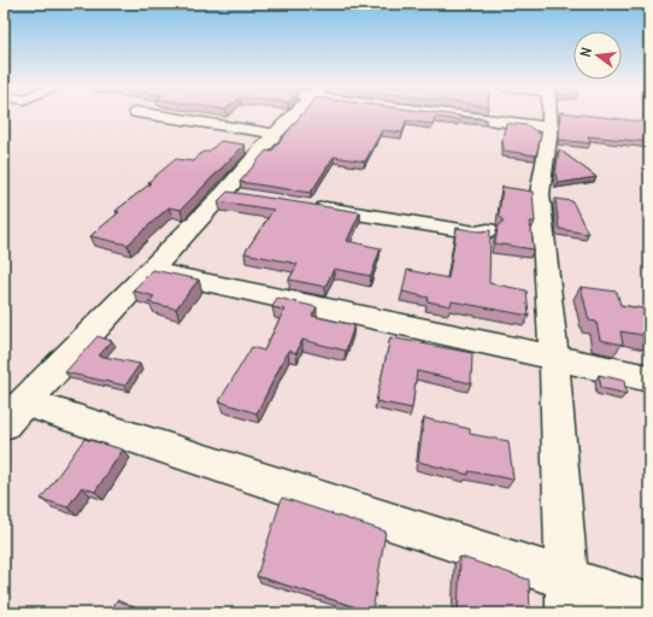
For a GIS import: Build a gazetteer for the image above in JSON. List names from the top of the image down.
{
  "north": "left"
}
